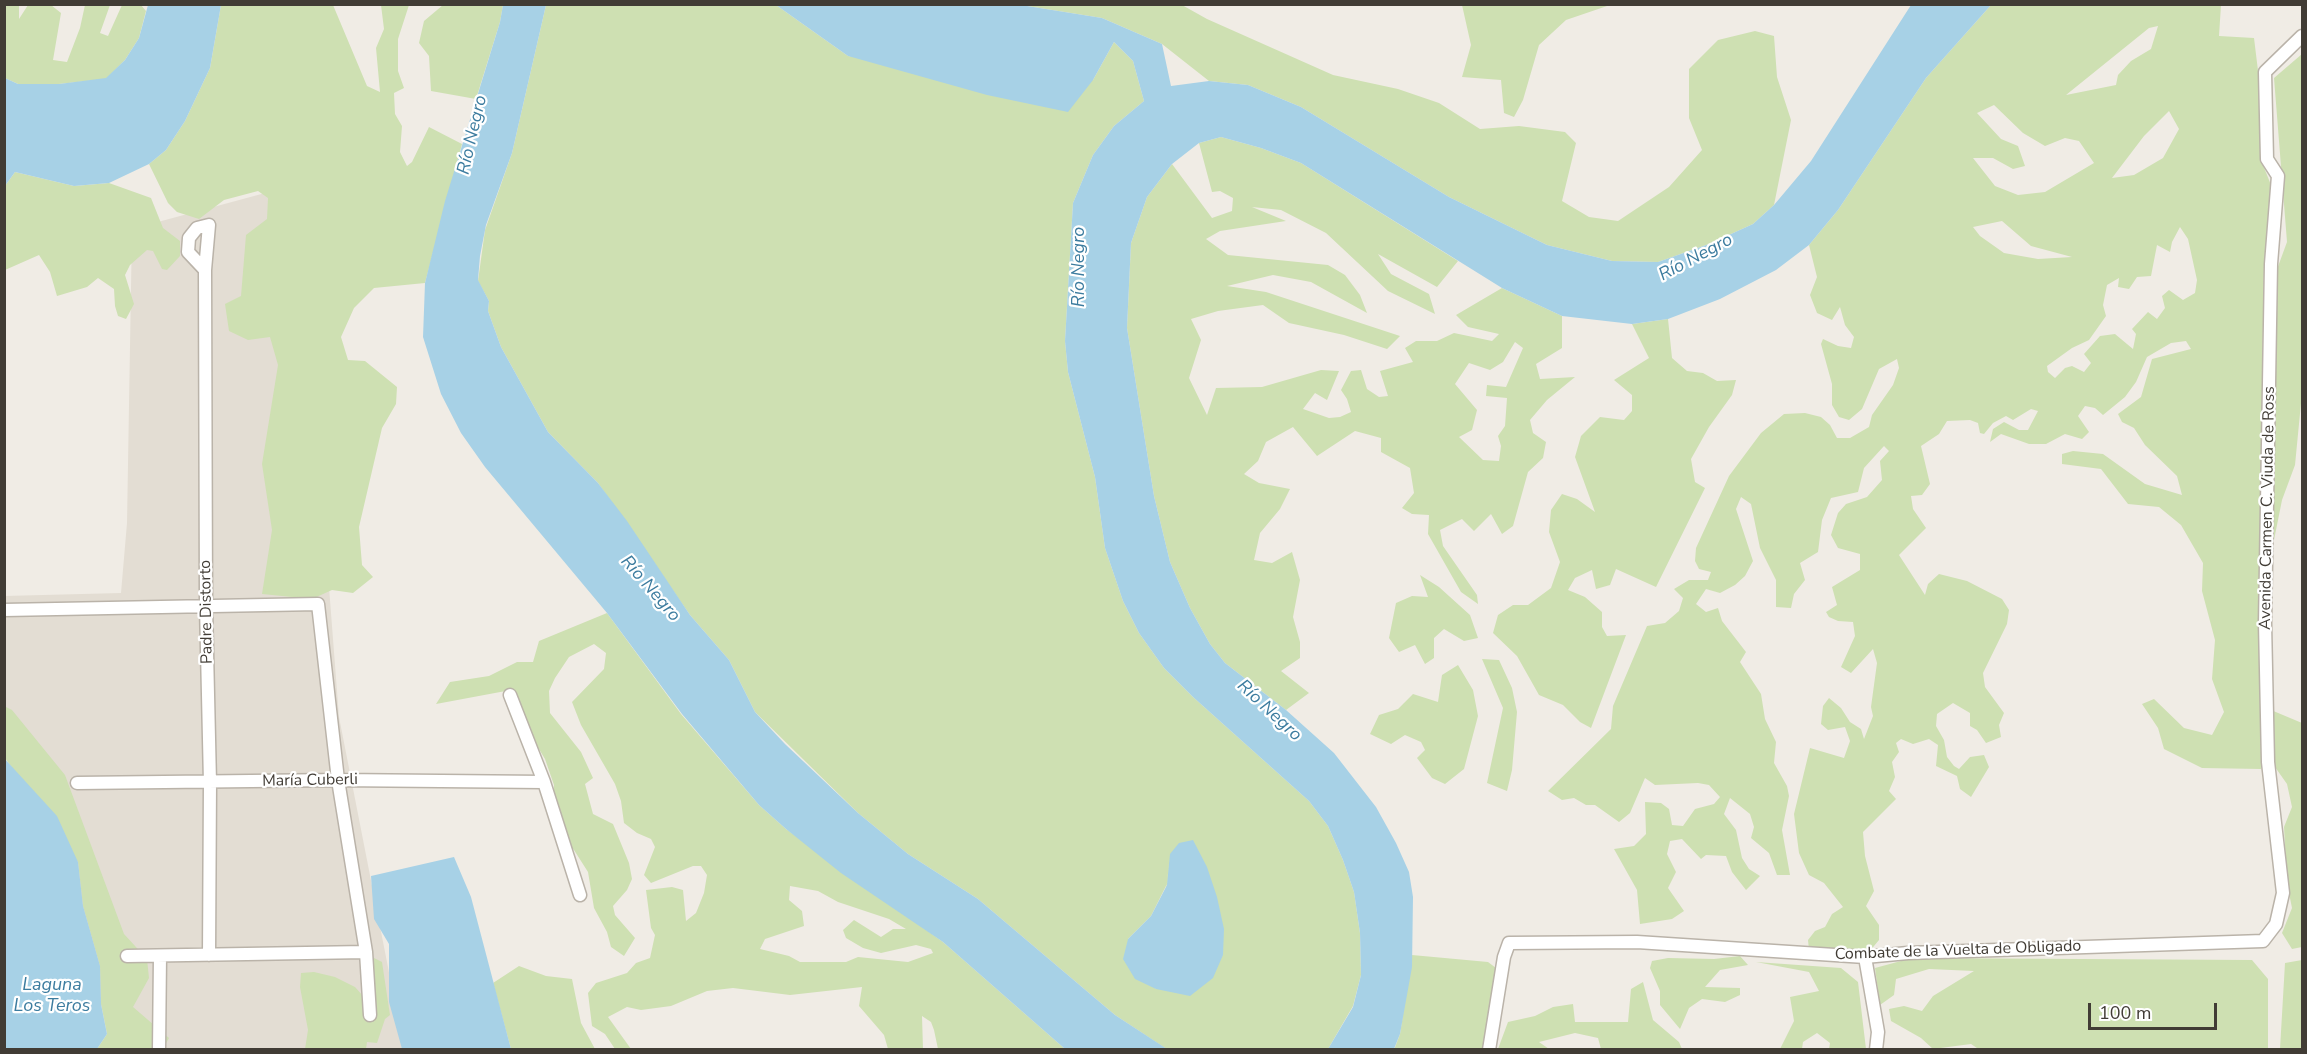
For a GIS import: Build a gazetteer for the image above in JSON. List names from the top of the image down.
{
  "streets": {
    "street": [
      "Avenida Carmen C. Viuda de Ross",
      "Padre Distorto",
      "María Cuberli",
      "Combate de la Vuelta de Obligado"
    ]
  },
  "crossings": [
    ["Avenida Carmen C. Viuda de Ross", "Combate de la Vuelta de Obligado"],
    ["Padre Distorto", "María Cuberli"]
  ],
  "water": ["Río Negro", "Laguna Los Teros"],
  "scale_bar": "100 m"
}
